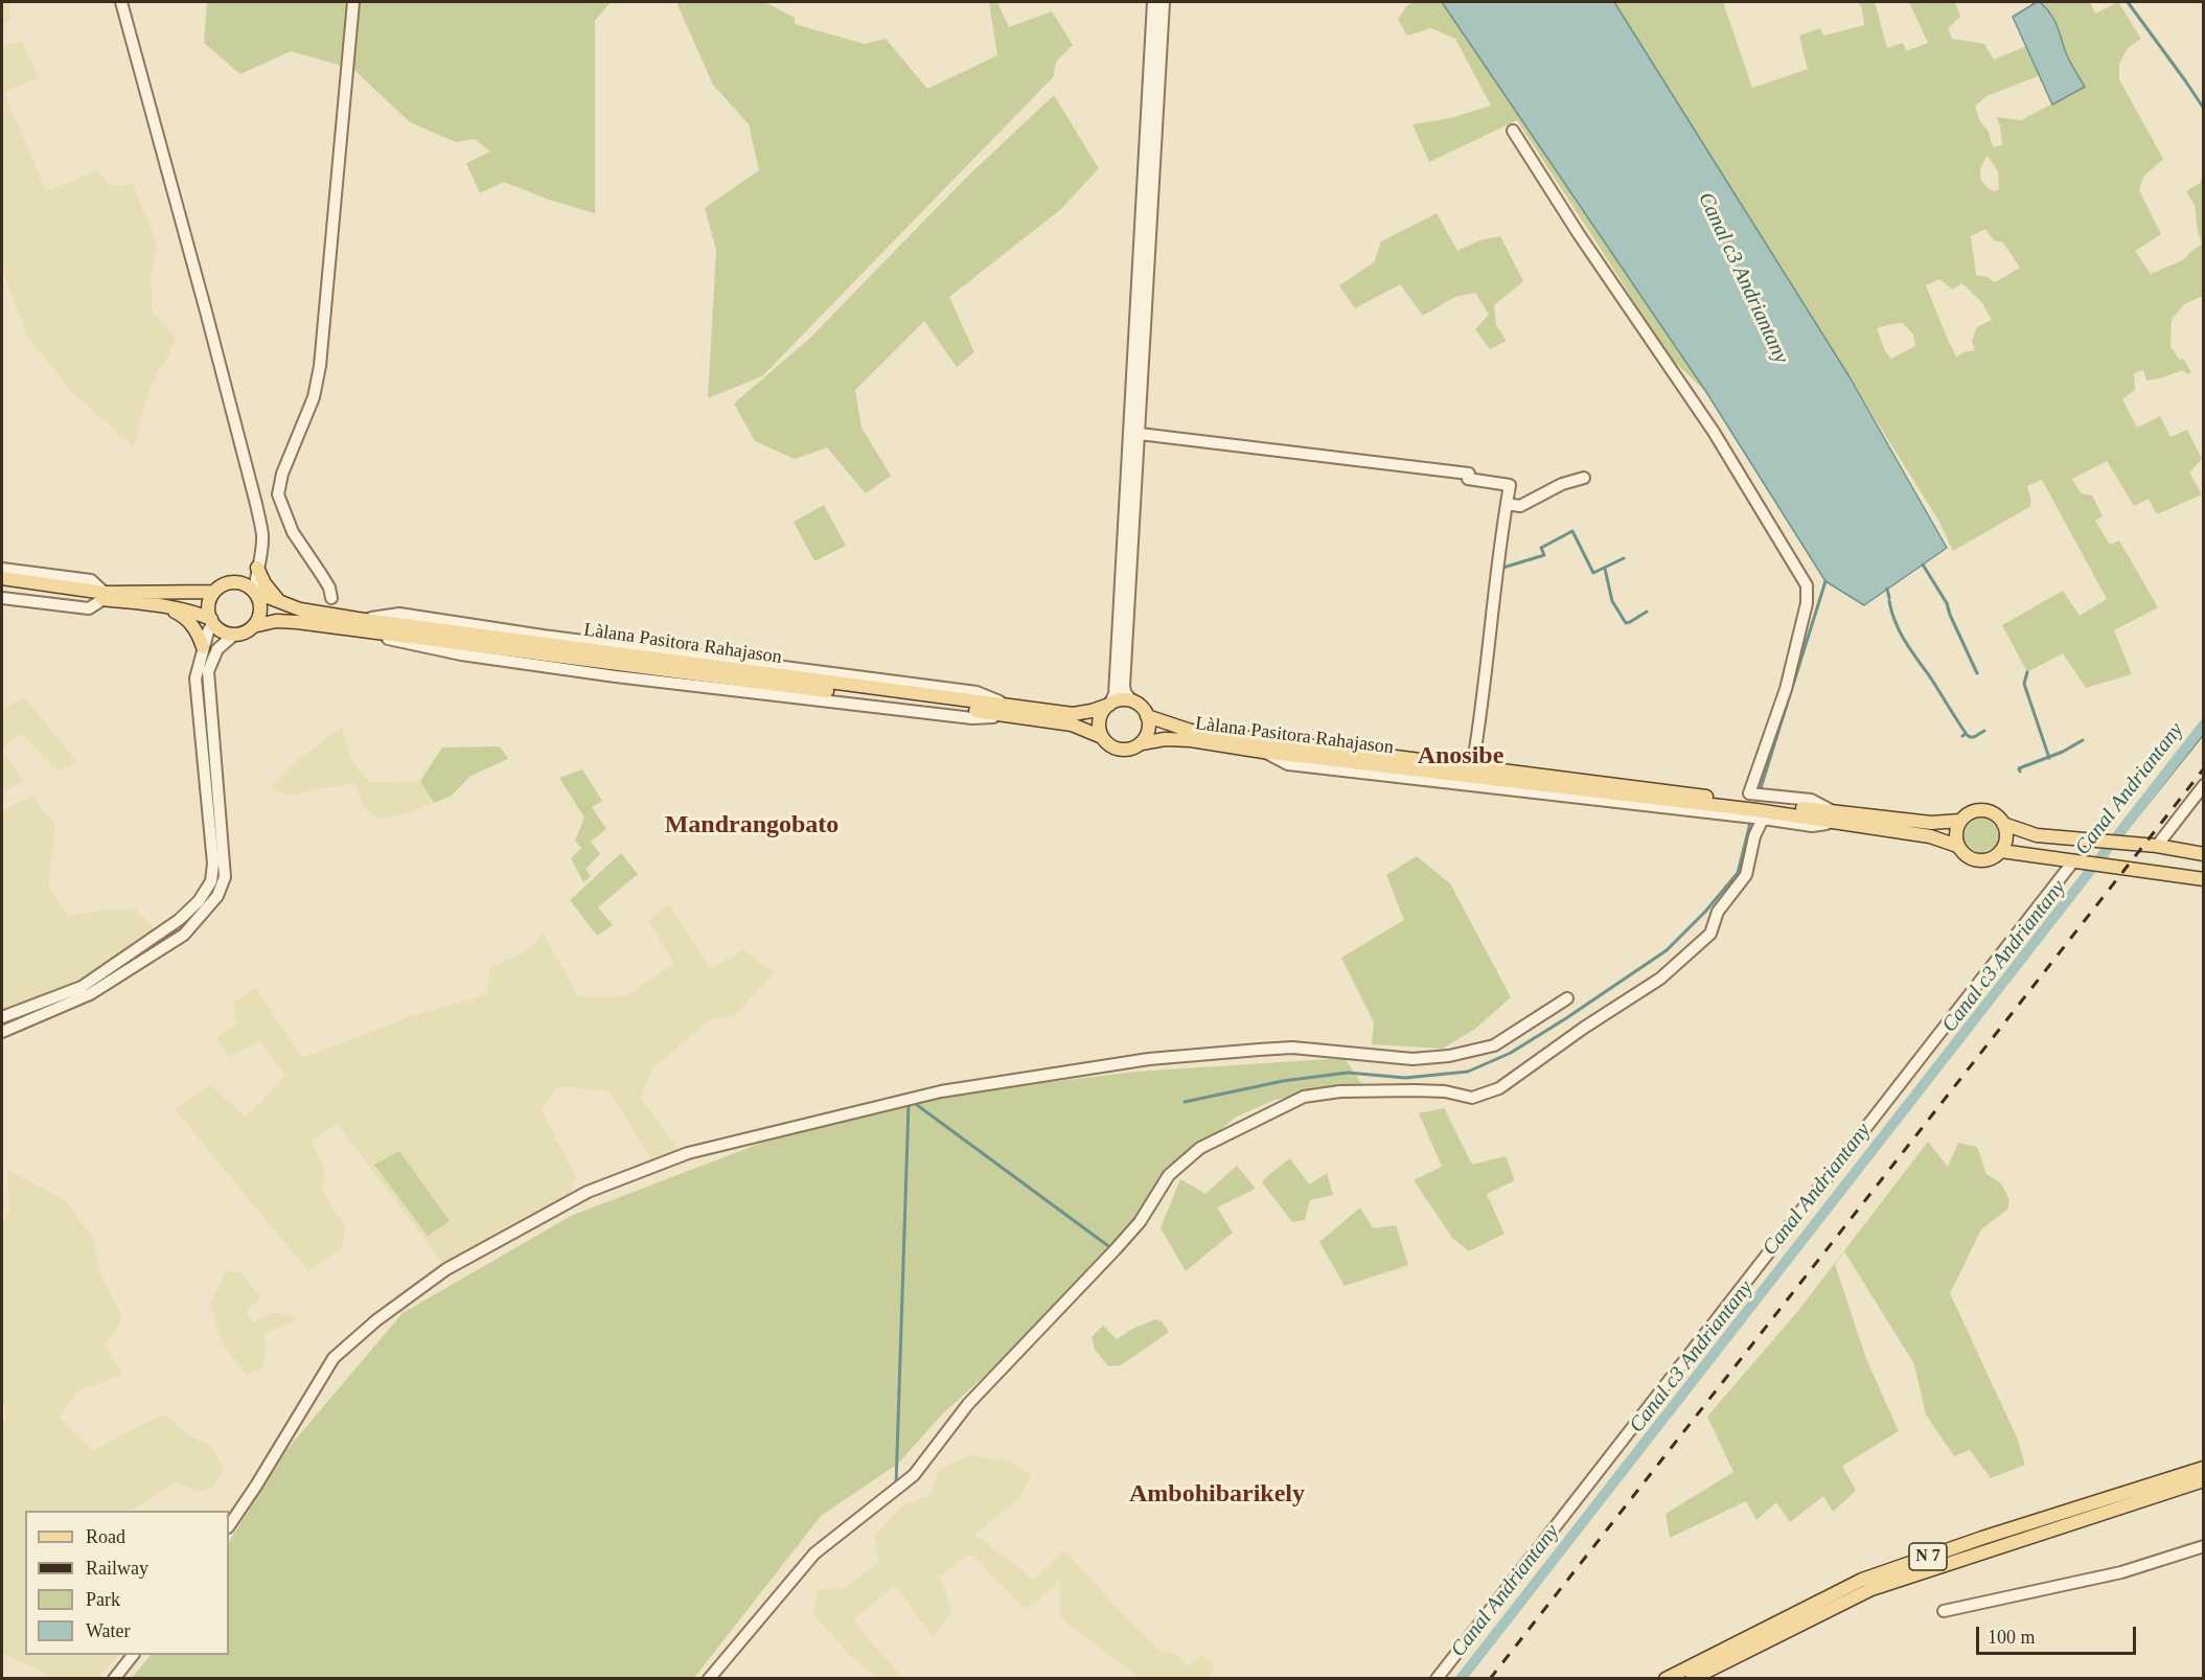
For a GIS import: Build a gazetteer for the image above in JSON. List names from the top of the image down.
{
  "streets": {
    "main road": ["Làlana Pasitora Rahajason", "N 7"]
  },
  "districts": ["Anosibe", "Mandrangobato", "Ambohibarikely"],
  "water": ["Canal c3 Andriantany", "Canal Andriantany"],
  "legend": [
    "Road",
    "Railway",
    "Park",
    "Water"
  ],
  "scale_bar": "100 m"
}
